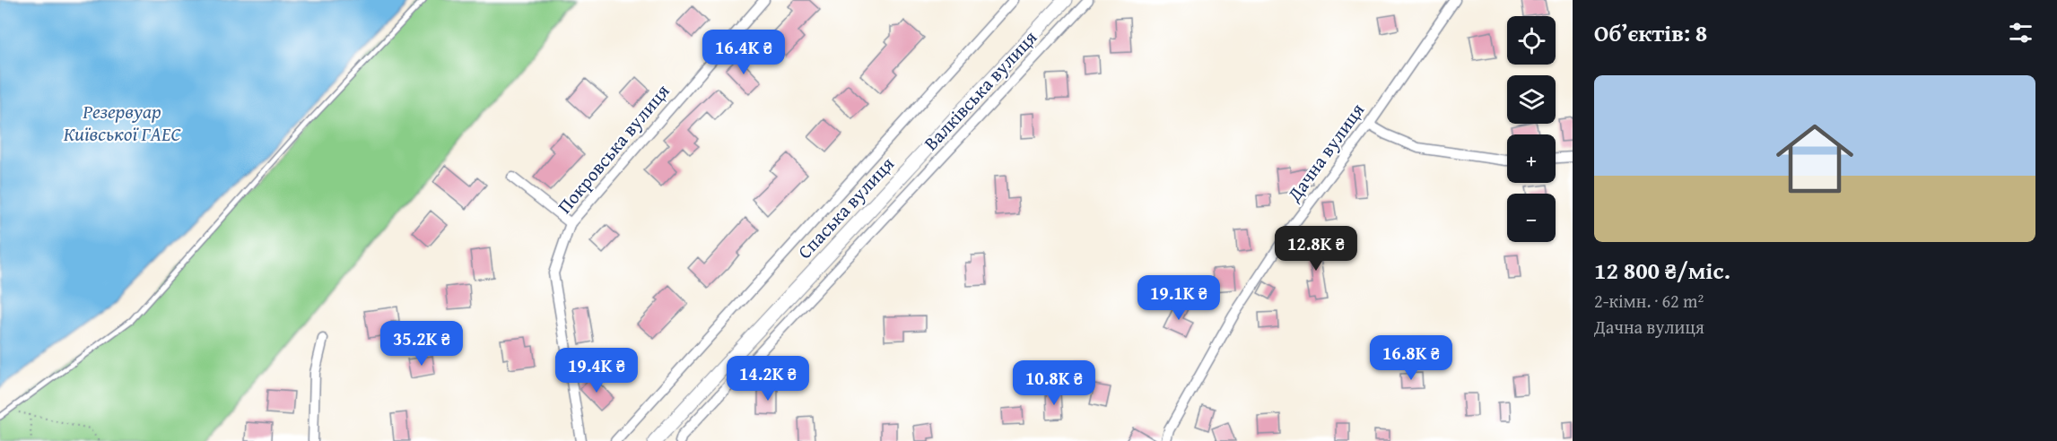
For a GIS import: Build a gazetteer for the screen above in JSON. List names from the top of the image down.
{
  "streets": {
    "street": [
      "Валківська вулиця",
      "Покровська вулиця",
      "Дачна вулиця",
      "Спаська вулиця"
    ]
  },
  "water": ["Резервуар Київської ГАЕС"],
  "page": {
    "heading": "Об’єктів: 8",
    "map_buttons": ["+", "−"],
    "price": [
      "16.4K ₴",
      "12.8K ₴",
      "19.1K ₴",
      "35.2K ₴",
      "16.8K ₴",
      "19.4K ₴",
      "14.2K ₴",
      "10.8K ₴"
    ],
    "list": [
      {
        "name": "12 800 ₴/міс.",
        "note": "2-кімн. · 62 m² · Дачна вулиця"
      }
    ]
  }
}
